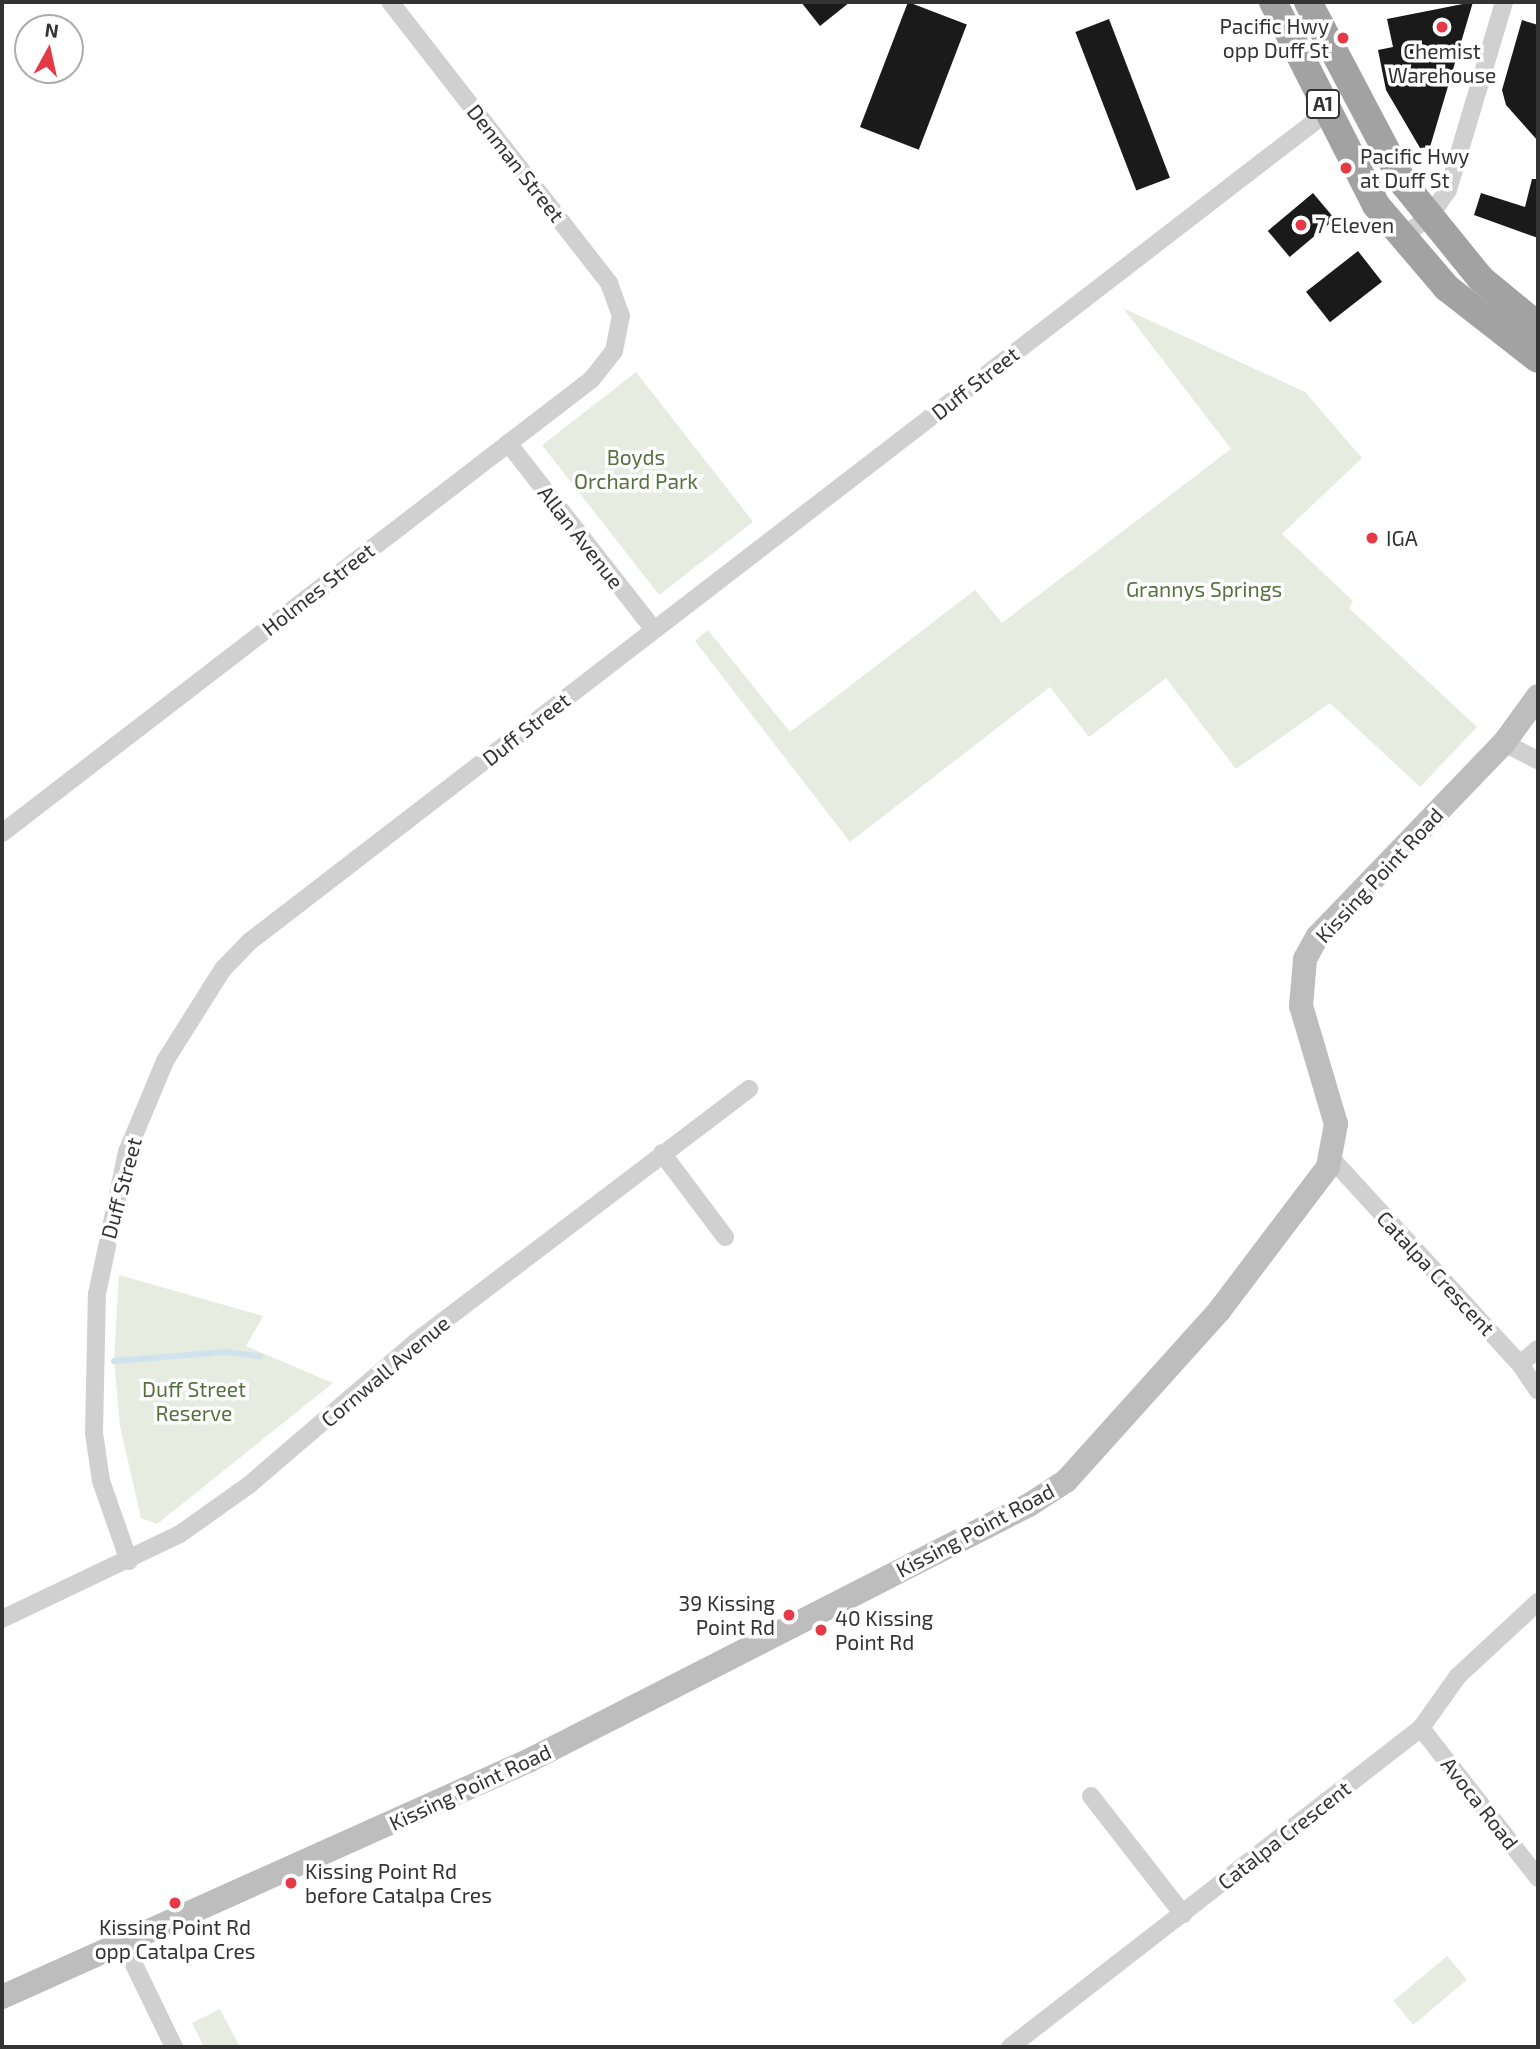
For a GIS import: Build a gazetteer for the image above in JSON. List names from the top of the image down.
{
  "streets": {
    "highway": ["A1"],
    "main road": ["Kissing Point Road"],
    "street": [
      "Denman Street",
      "Duff Street",
      "Allan Avenue",
      "Holmes Street",
      "Catalpa Crescent",
      "Cornwall Avenue",
      "Avoca Road"
    ]
  },
  "crossings": [
    ["A1", "Duff Street"],
    ["Denman Street", "Holmes Street"],
    ["Duff Street", "Allan Avenue"],
    ["Duff Street", "Cornwall Avenue"],
    ["Allan Avenue", "Holmes Street"],
    ["Kissing Point Road", "Catalpa Crescent"],
    ["Catalpa Crescent", "Avoca Road"]
  ],
  "parks": ["Boyds Orchard Park", "Grannys Springs", "Duff Street Reserve"],
  "places": [
    "Chemist Warehouse",
    "Pacific Hwy opp Duff St",
    "Pacific Hwy at Duff St",
    "7 Eleven",
    "IGA",
    "39 Kissing Point Rd",
    "40 Kissing Point Rd",
    "Kissing Point Rd before Catalpa Cres",
    "Kissing Point Rd opp Catalpa Cres"
  ],
  "north": "top"
}
